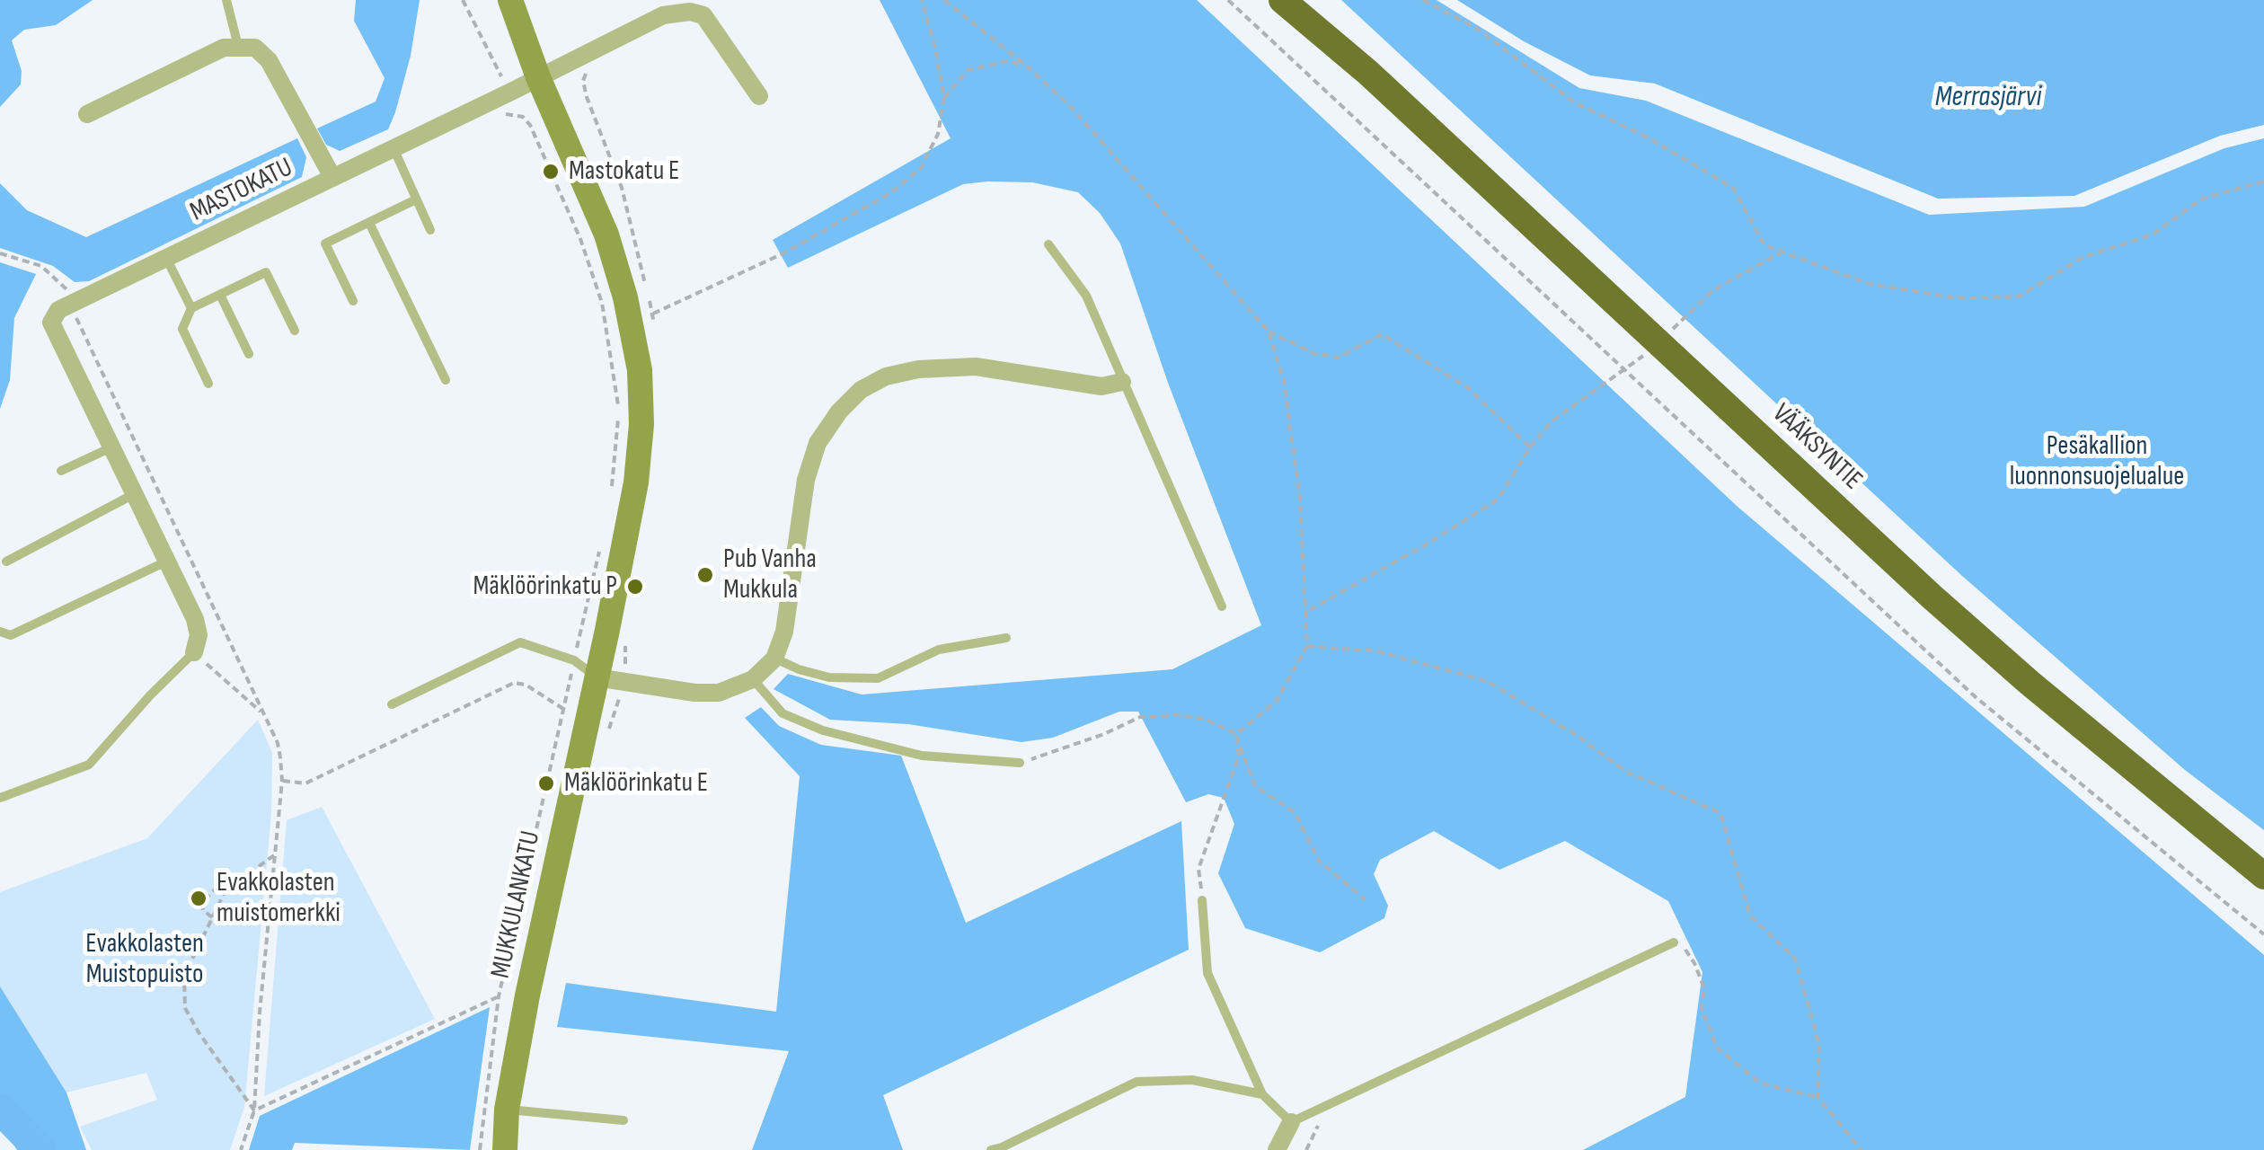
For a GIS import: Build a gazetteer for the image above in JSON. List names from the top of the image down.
{
  "streets": {
    "highway": ["VÄÄKSYNTIE"],
    "street": ["MASTOKATU", "MUKKULANKATU"]
  },
  "crossings": [
    ["MASTOKATU", "MUKKULANKATU"]
  ],
  "water": ["Merrasjärvi"],
  "parks": ["Pesäkallion luonnonsuojelualue", "Evakkolasten Muistopuisto"],
  "places": [
    "Mastokatu E",
    "Pub Vanha Mukkula",
    "Mäklöörinkatu P",
    "Mäklöörinkatu E",
    "Evakkolasten muistomerkki"
  ]
}
